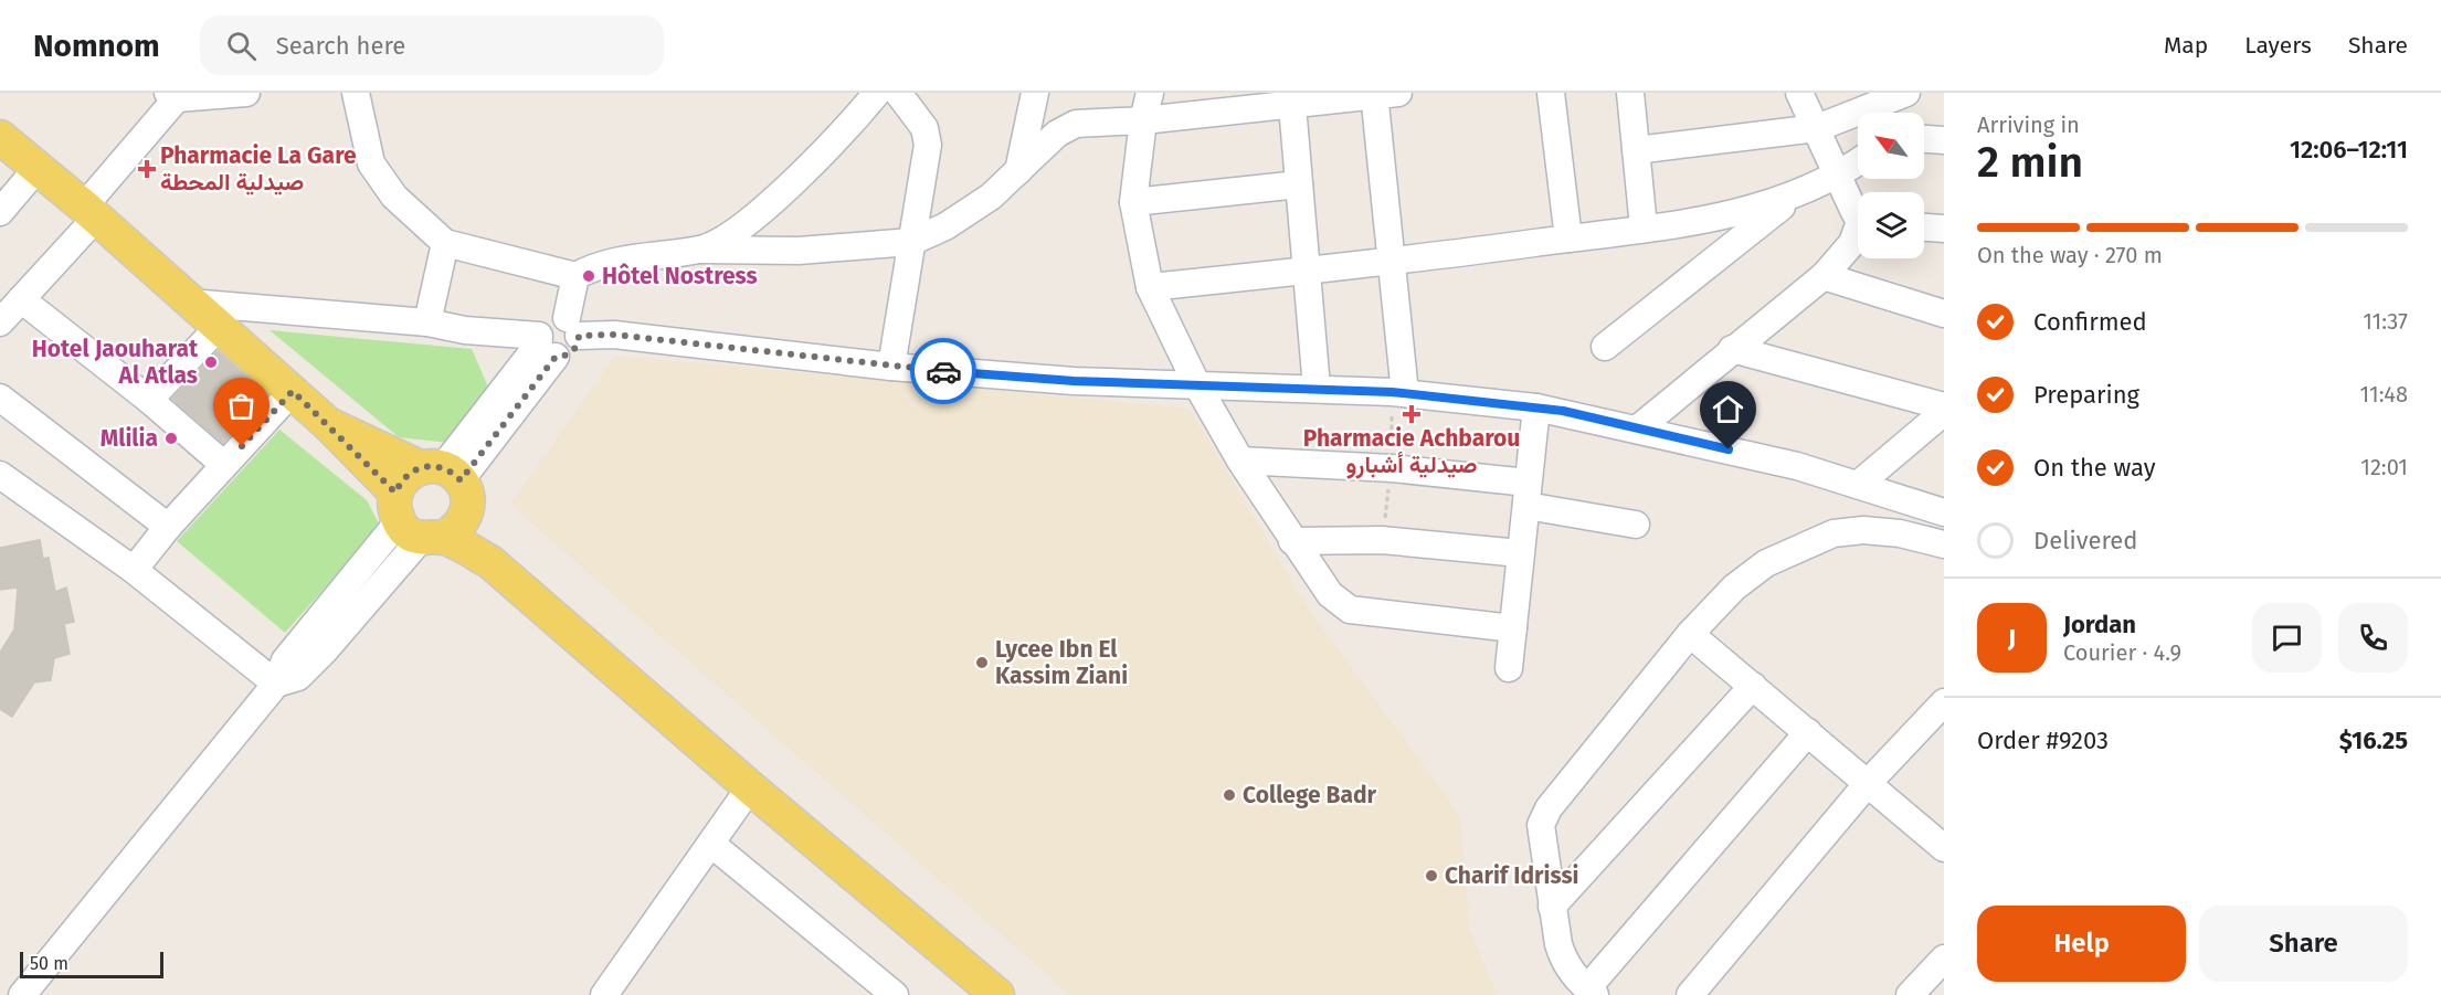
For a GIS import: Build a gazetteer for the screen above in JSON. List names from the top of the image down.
{
  "places": {
    "health": ["Pharmacie La Gare صيدلية المحطة", "Pharmacie Achbarou صيدلية أشبارو"],
    "other": [
      "Hôtel Nostress",
      "Hotel Jaouharat Al Atlas",
      "Mlilia",
      "Lycee Ibn El Kassim Ziani",
      "College Badr",
      "Charif Idrissi"
    ]
  },
  "scale_bar": "50 m",
  "north": "top left",
  "page": {
    "header": "Nomnom",
    "search": "Search here",
    "nav": ["Map", "Layers", "Share"],
    "heading": ["2 min", "Arriving in", "12:06–12:11"],
    "panel": [
      "Jordan",
      "Courier · 4.9",
      "Order #9203",
      "$16.25"
    ],
    "bar": "On the way · 270 m",
    "list": [
      ["Confirmed", "11:37"],
      ["Preparing", "11:48"],
      ["On the way", "12:01"],
      "Delivered"
    ],
    "round": "J",
    "buttons": ["Help", "Share"],
    "scale": "50 m"
  }
}
